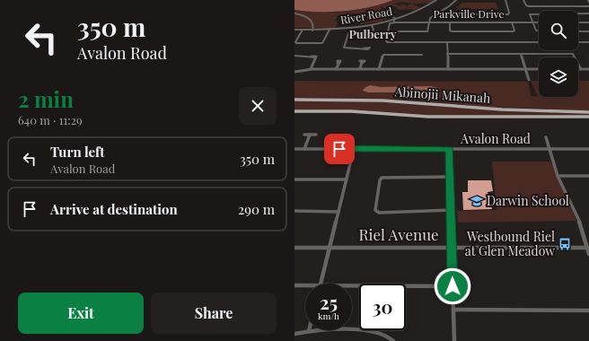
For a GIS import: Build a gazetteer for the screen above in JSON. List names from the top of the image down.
{
  "streets": {
    "main road": ["Abinojii Mikanah"],
    "street": [
      "Parkville Drive",
      "River Road",
      "Avalon Road",
      "Riel Avenue"
    ]
  },
  "crossings": [
    ["Parkville Drive", "River Road"]
  ],
  "districts": ["Pulberry"],
  "places": {
    "school or university": ["Darwin School"],
    "bus stop": ["Westbound Riel at Glen Meadow"]
  },
  "page": {
    "turn": ["350 m", "Avalon Road"],
    "heading": ["2 min", "640 m · 11:29"],
    "list": [
      {
        "name": "Turn left",
        "note": "Avalon Road",
        "value": "350 m"
      },
      {
        "name": "Arrive at destination",
        "value": "290 m"
      }
    ],
    "speed": "25 km/h",
    "limit": "30",
    "buttons": ["Exit", "Share"]
  }
}
